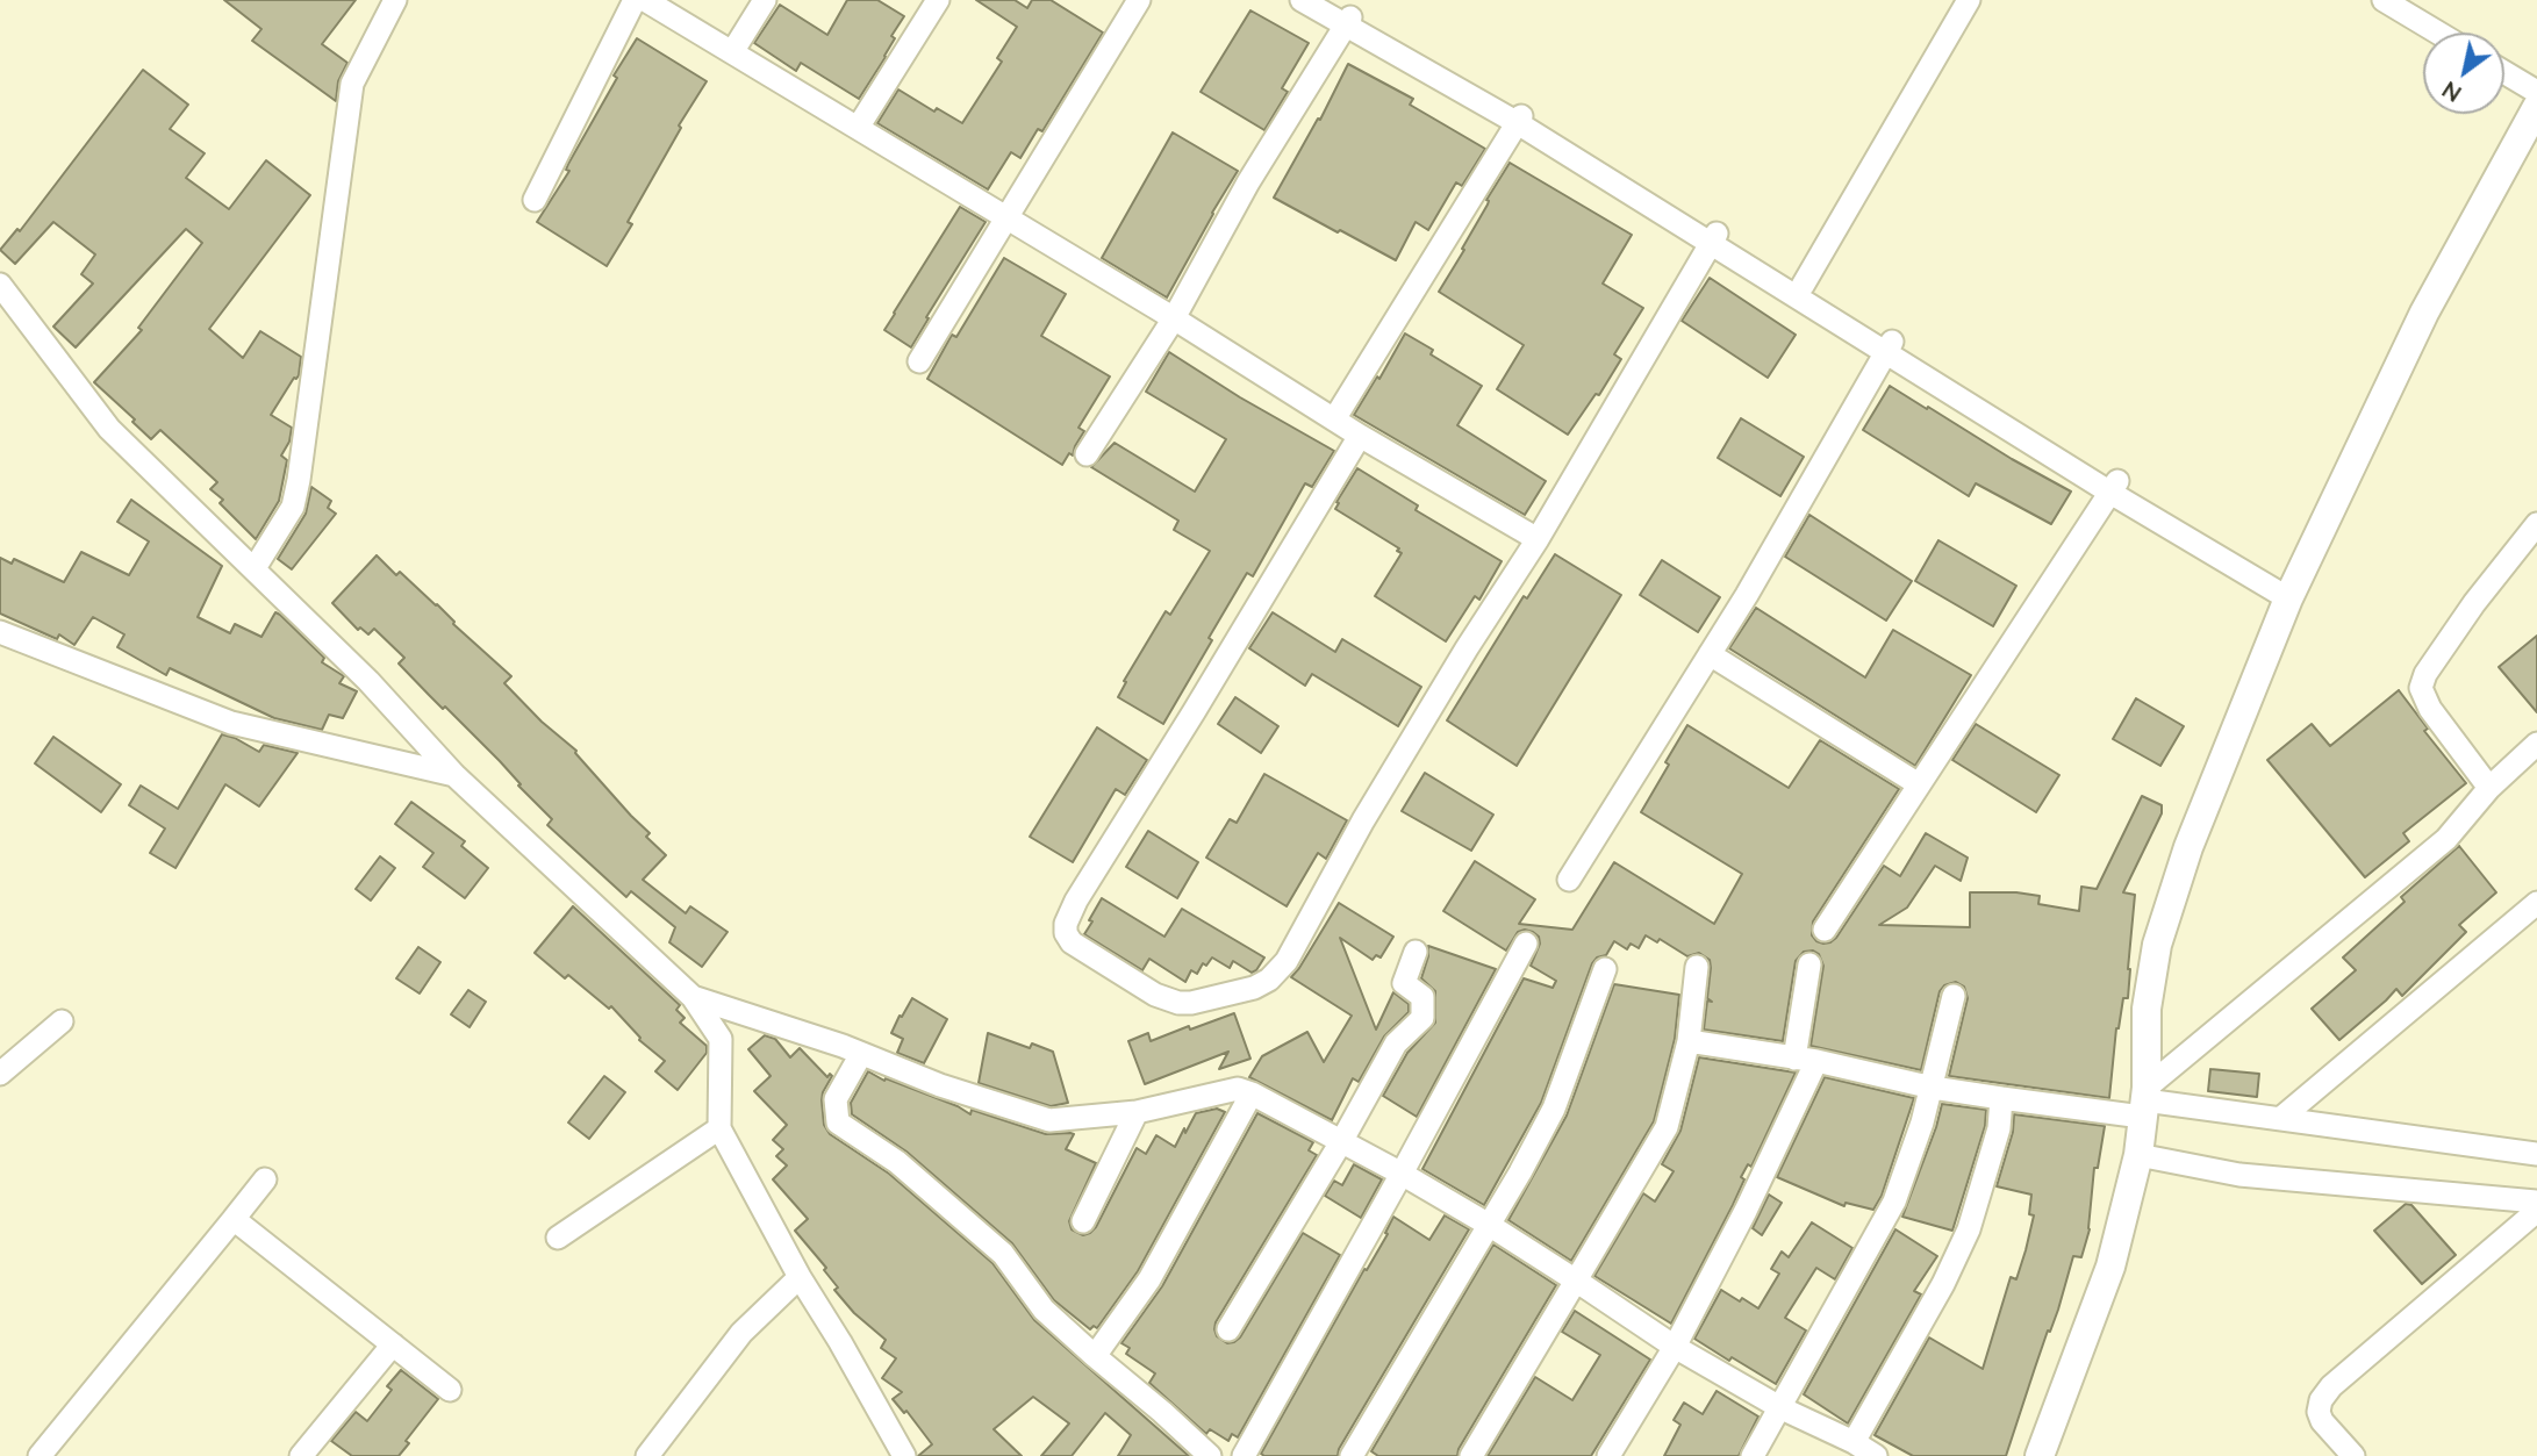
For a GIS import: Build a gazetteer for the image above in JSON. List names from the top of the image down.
{
  "north": "bottom left"
}
